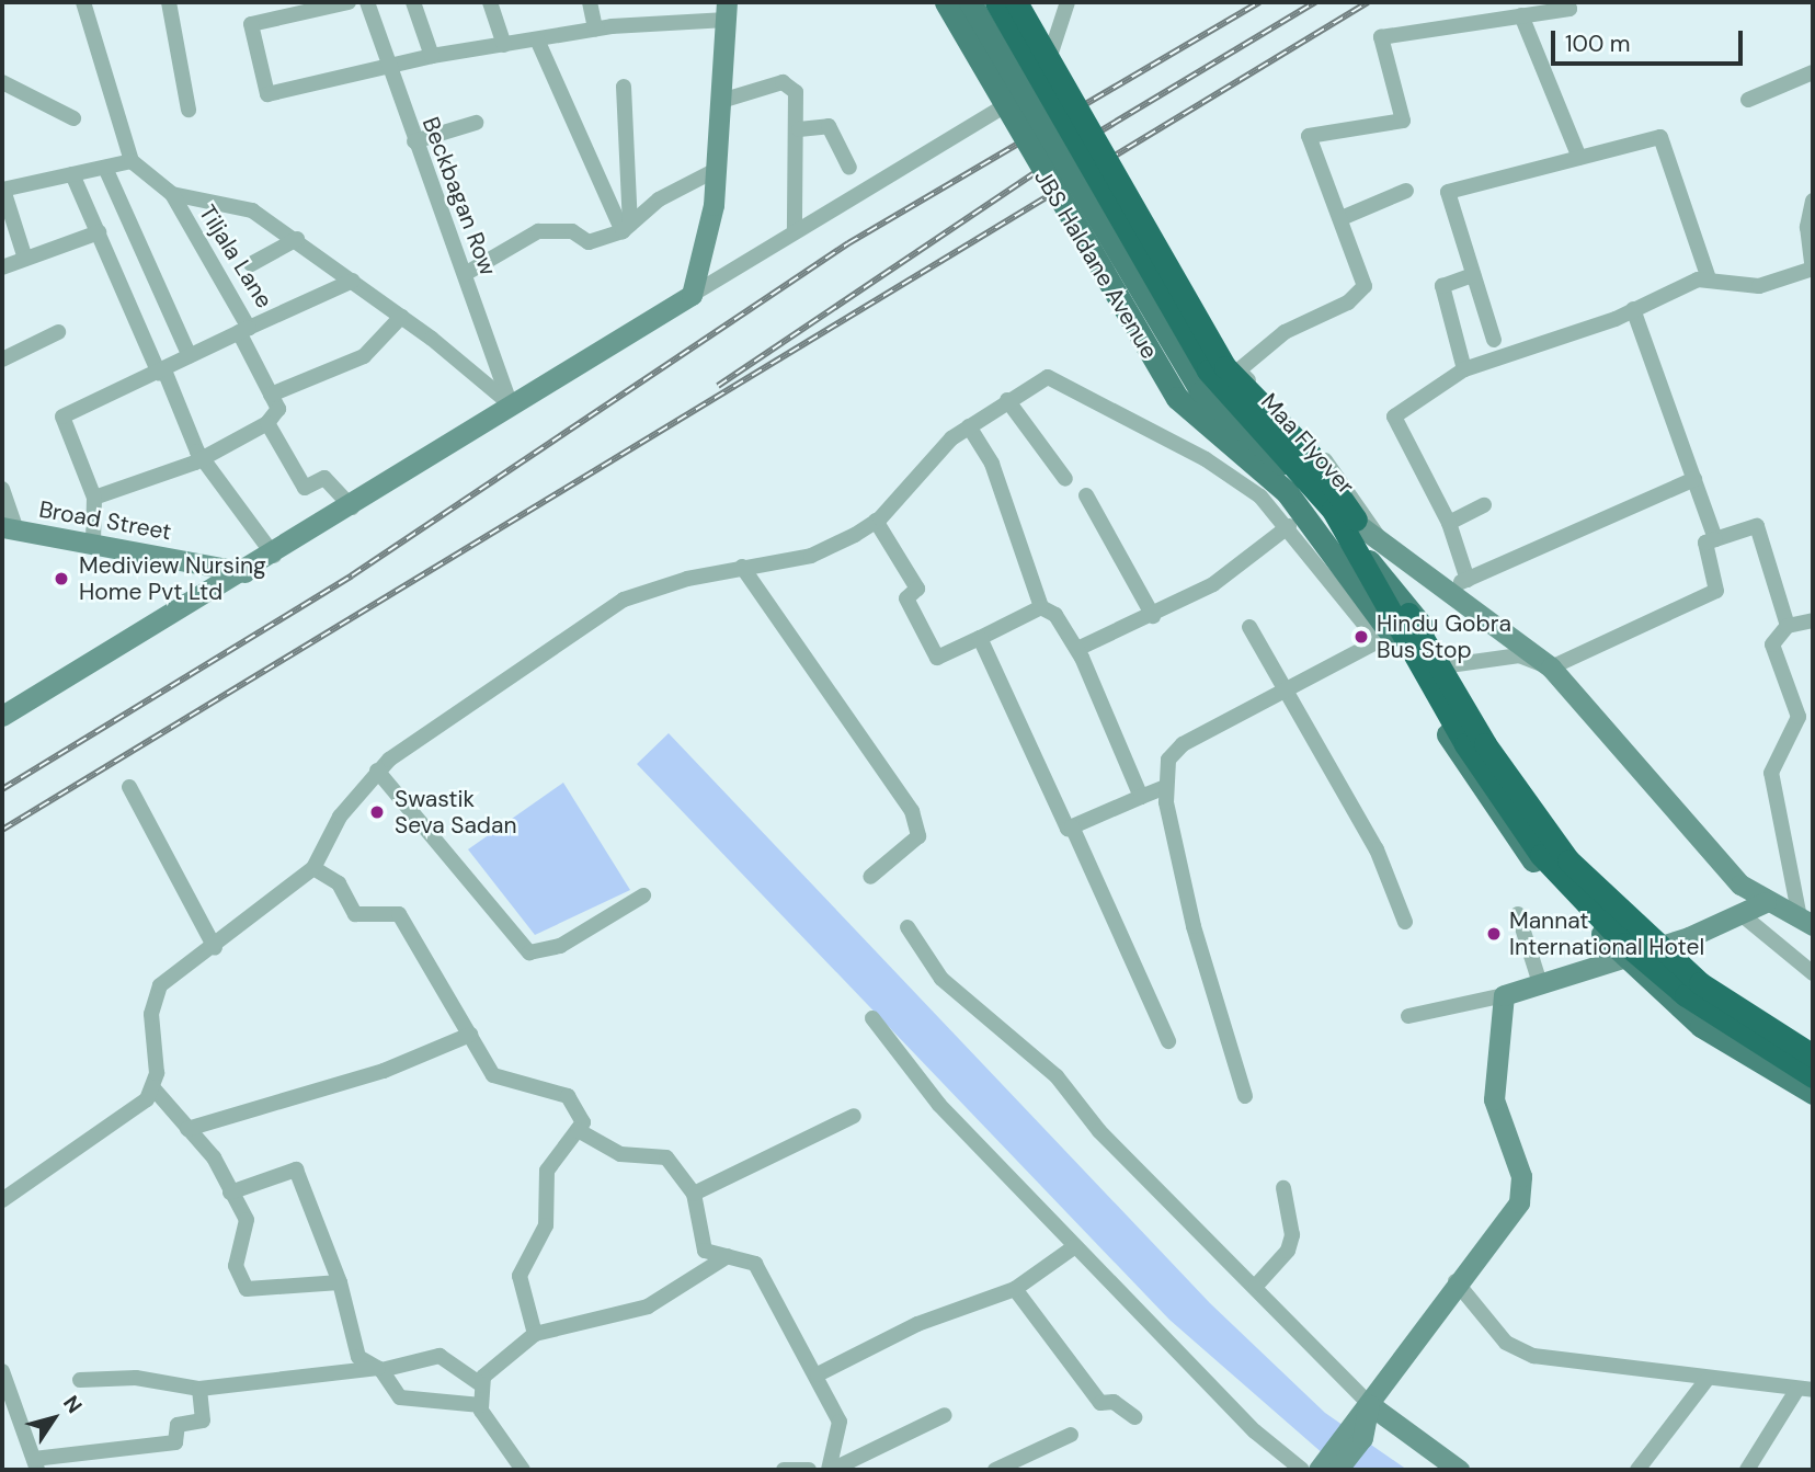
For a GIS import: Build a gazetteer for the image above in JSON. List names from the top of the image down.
{
  "streets": {
    "highway": ["Maa Flyover"],
    "main road": ["JBS Haldane Avenue"],
    "street": ["Beckbagan Row", "Tiljala Lane", "Broad Street"]
  },
  "crossings": [
    ["Beckbagan Row", "Tiljala Lane"]
  ],
  "places": [
    "Mediview Nursing Home Pvt Ltd",
    "Hindu Gobra Bus Stop",
    "Swastik Seva Sadan",
    "Mannat International Hotel"
  ],
  "scale_bar": "100 m",
  "north": "top right"
}
